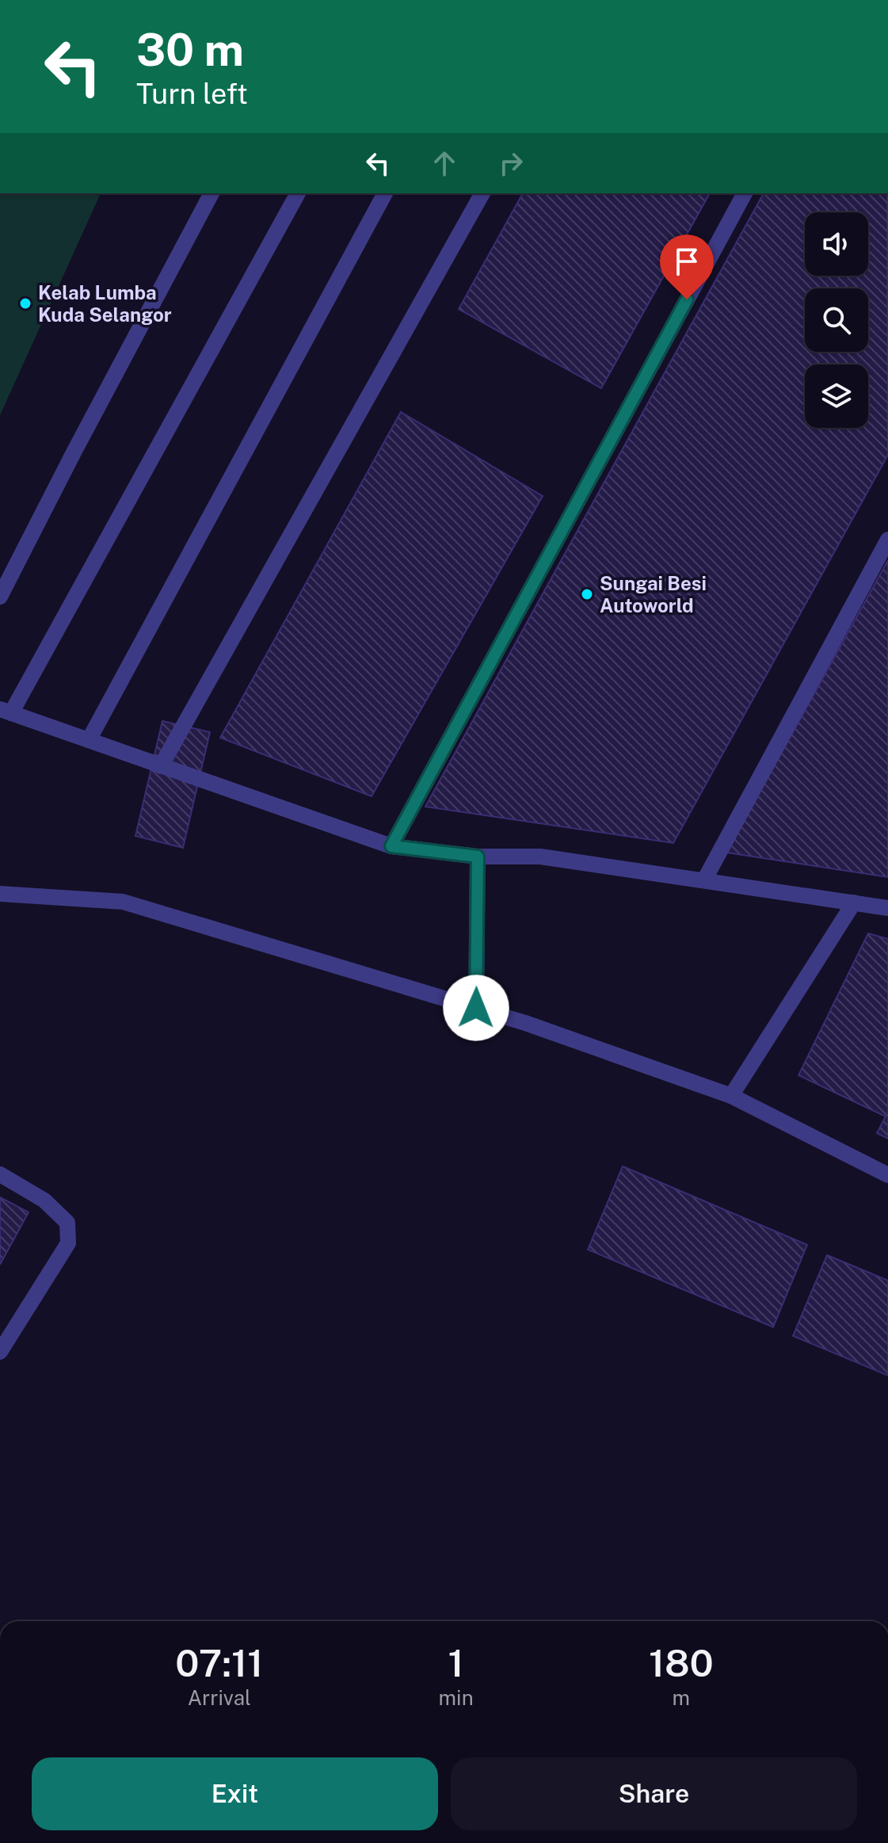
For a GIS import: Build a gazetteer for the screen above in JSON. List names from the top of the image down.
{
  "places": ["Kelab Lumba Kuda Selangor", "Sungai Besi Autoworld"],
  "page": {
    "turn": ["30 m", "Turn left"],
    "eta": [
      "07:11",
      "Arrival",
      "1",
      "min",
      "180",
      "m"
    ],
    "buttons": ["Exit", "Share"]
  }
}
